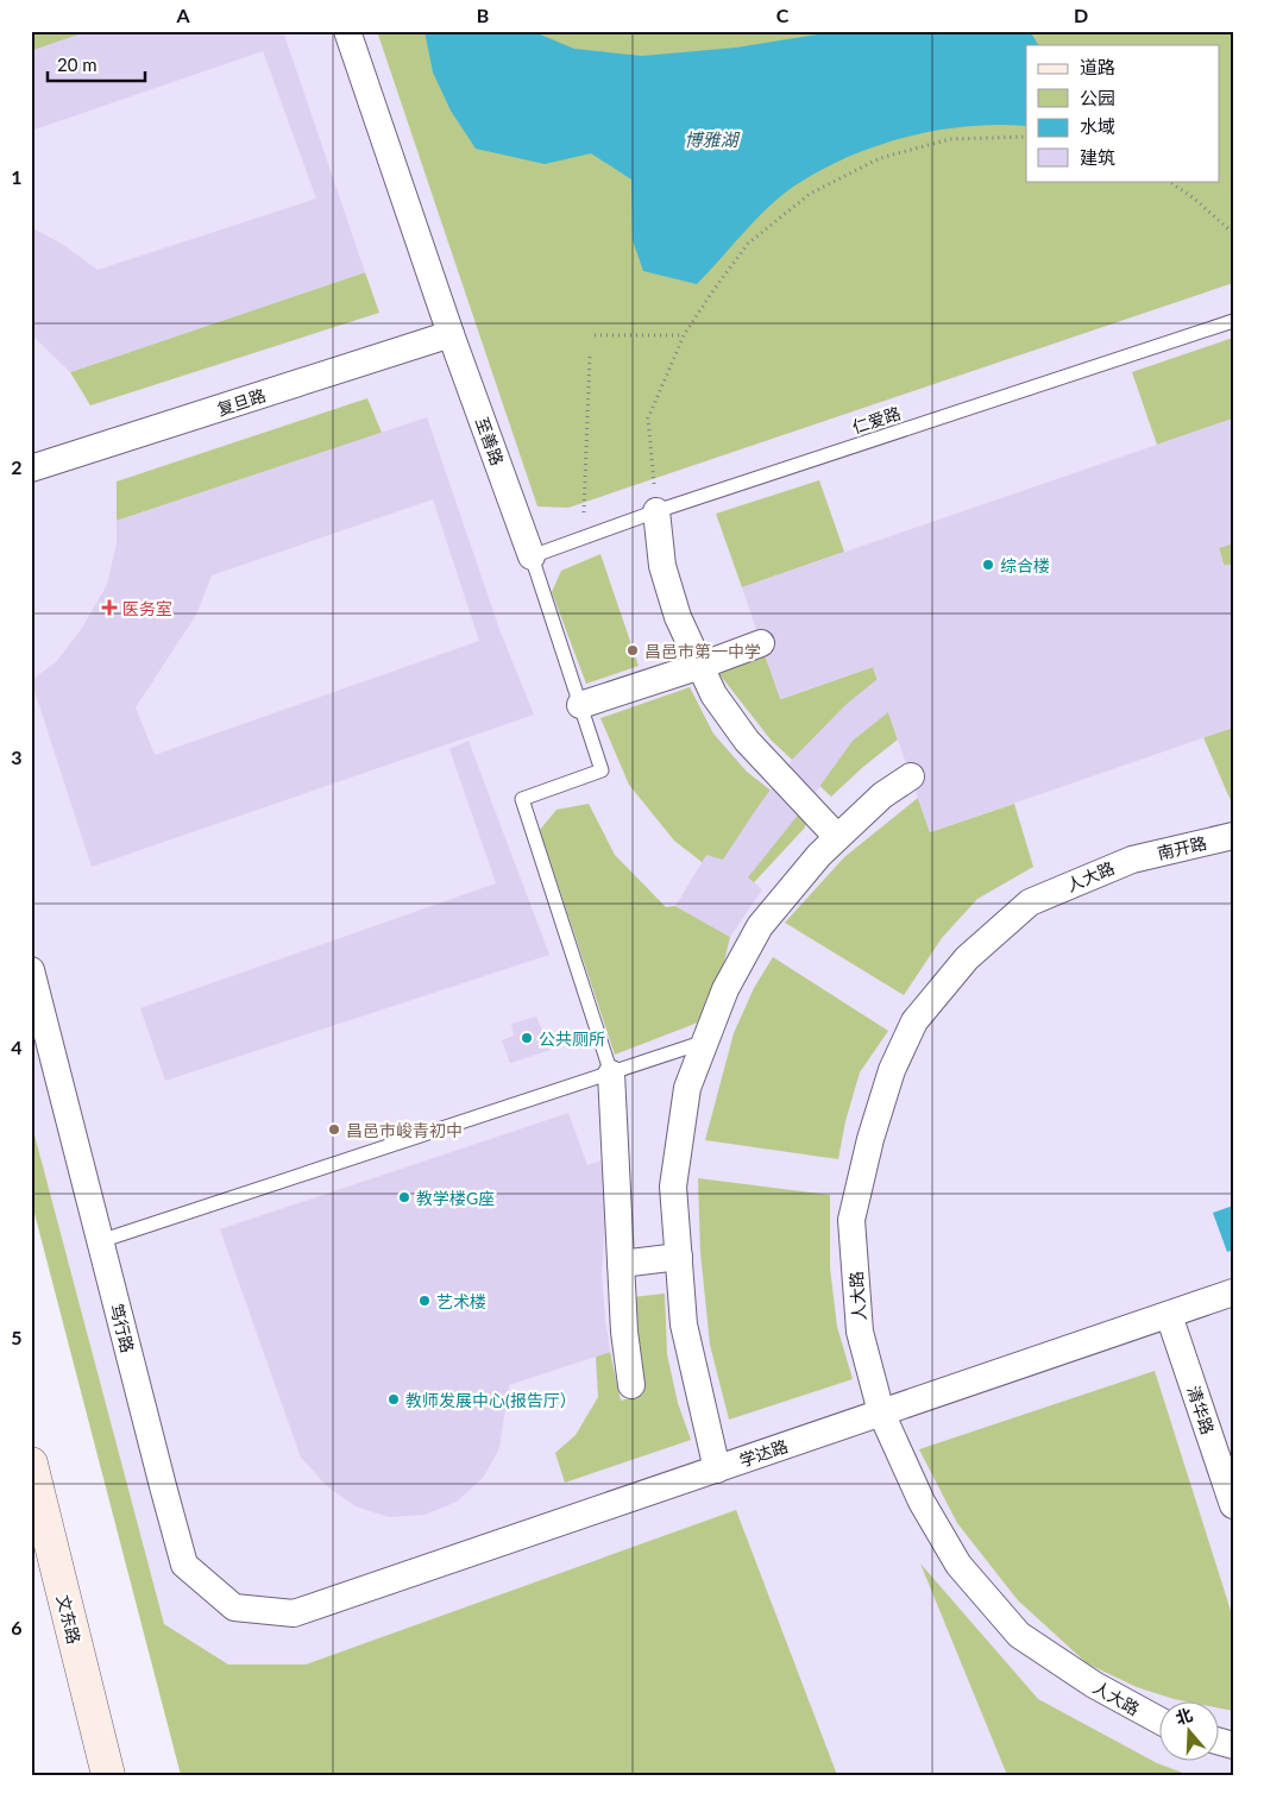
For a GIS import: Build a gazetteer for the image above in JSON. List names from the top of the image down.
{
  "streets": {
    "street": [
      "复旦路",
      "至善路",
      "南开路",
      "人大路",
      "笃行路",
      "清华路",
      "学达路",
      "文东路"
    ],
    "lane": ["仁爱路"]
  },
  "crossings": [
    ["复旦路", "至善路"],
    ["仁爱路", "至善路"],
    ["南开路", "人大路"],
    ["人大路", "学达路"],
    ["笃行路", "学达路"],
    ["清华路", "学达路"]
  ],
  "water": ["博雅湖"],
  "places": {
    "other": [
      "综合楼",
      "昌邑市第一中学",
      "公共厕所",
      "昌邑市峻青初中",
      "教学楼G座",
      "艺术楼",
      "教师发展中心(报告厅）"
    ],
    "health": ["医务室"]
  },
  "legend": [
    "道路",
    "公园",
    "水域",
    "建筑"
  ],
  "scale_bar": "20 m",
  "north": "top",
  "grid": {
    "columns": [
      "A",
      "B",
      "C",
      "D"
    ],
    "rows": [
      "1",
      "2",
      "3",
      "4",
      "5",
      "6"
    ]
  }
}
